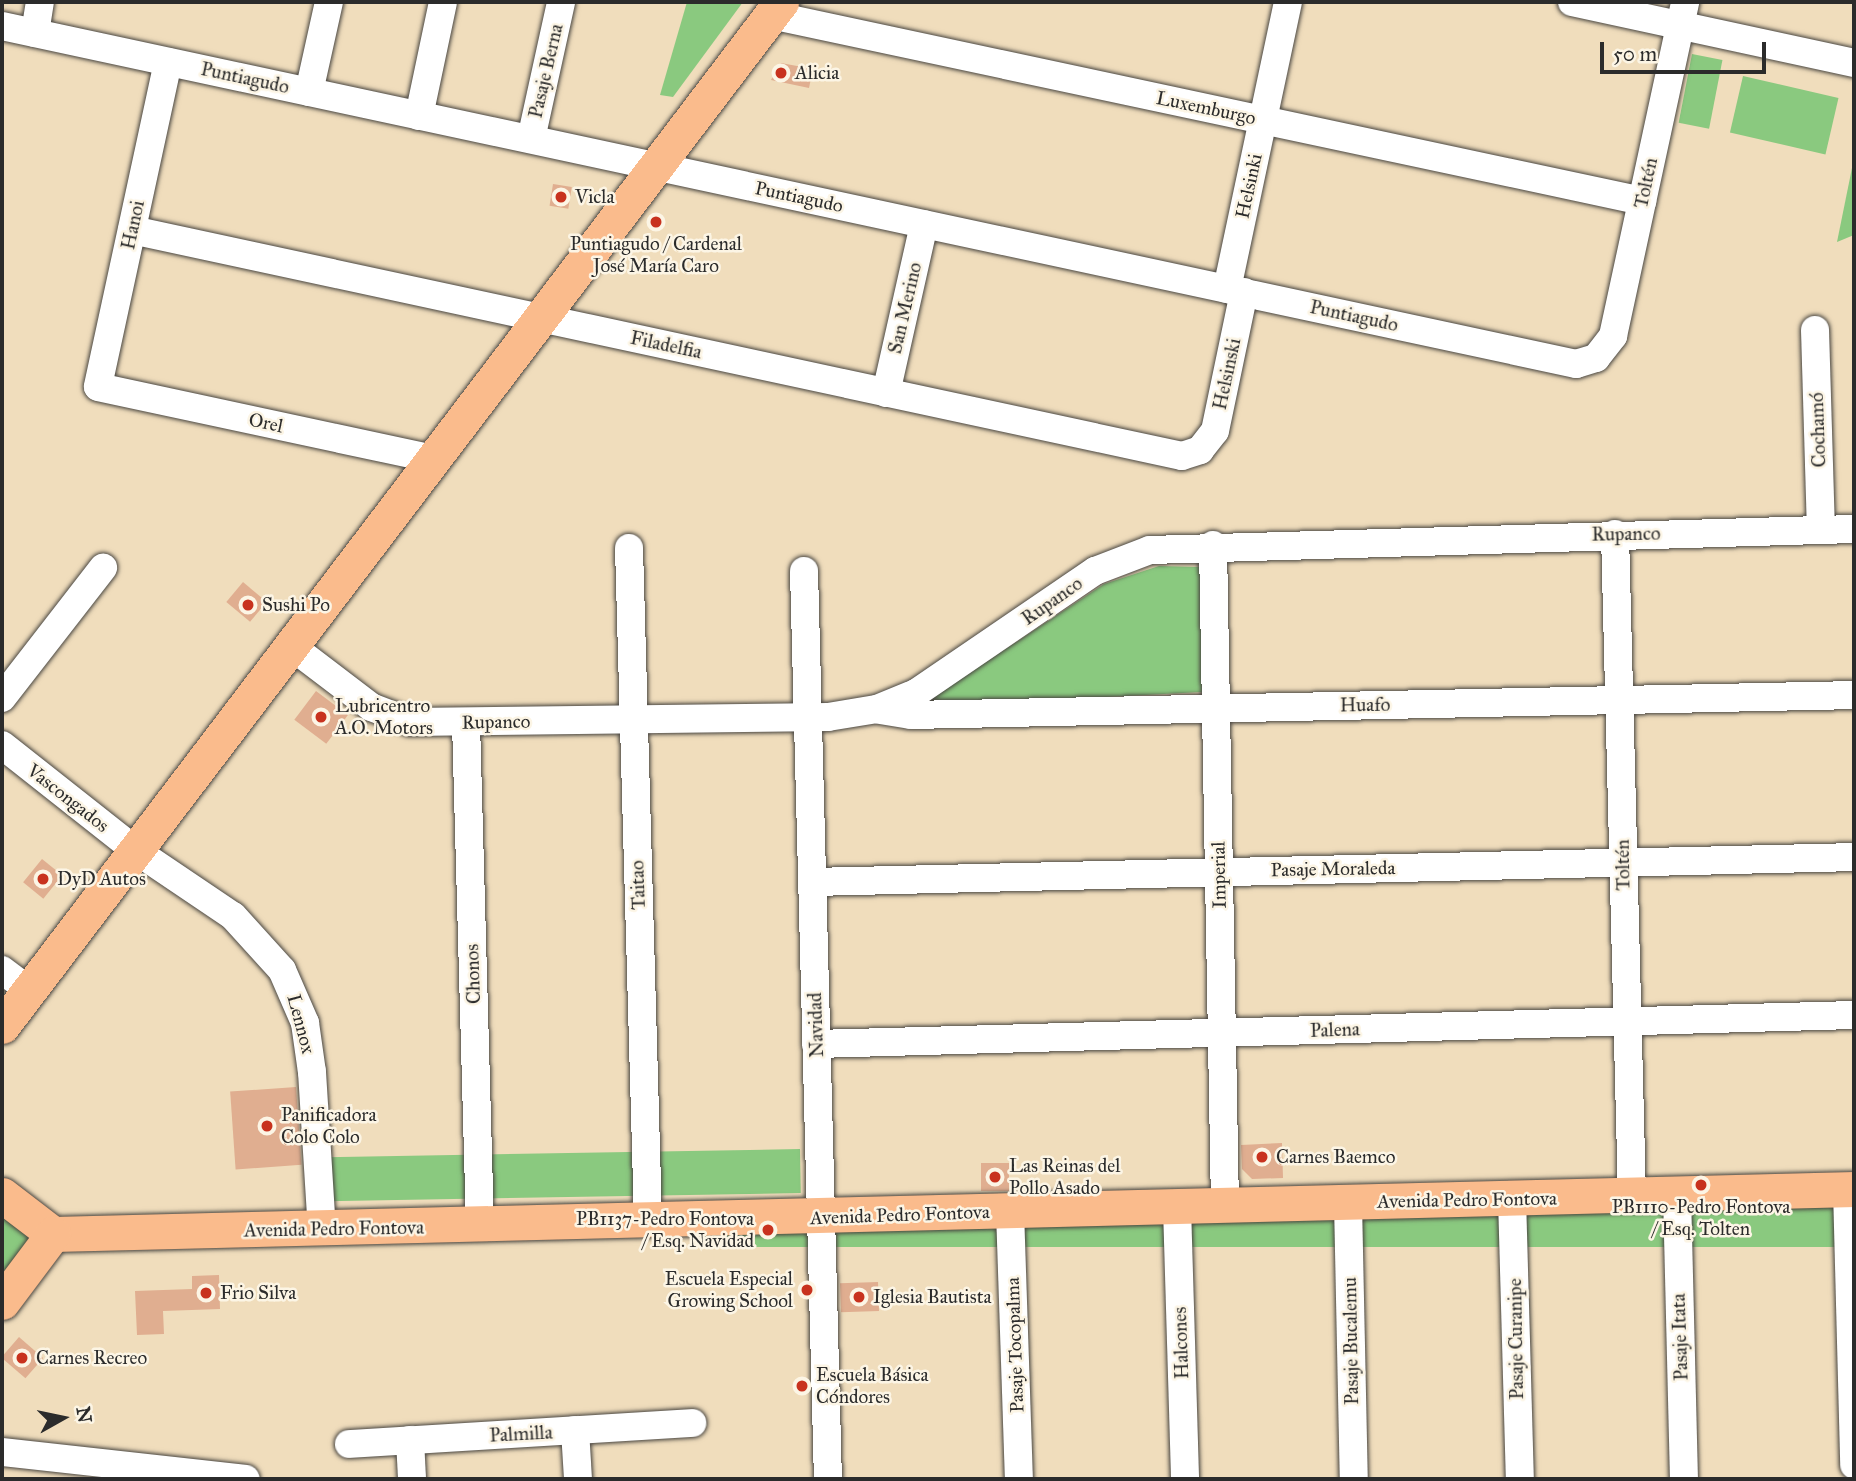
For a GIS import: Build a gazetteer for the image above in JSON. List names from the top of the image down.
{
  "streets": {
    "main road": ["Avenida Pedro Fontova"],
    "street": [
      "Pasaje Berna",
      "Puntiagudo",
      "Luxemburgo",
      "Toltén",
      "Helsinki",
      "Hanoi",
      "San Merino",
      "Filadelfia",
      "Helsinski",
      "Orel",
      "Cochamó",
      "Rupanco",
      "Huafo",
      "Vascongados",
      "Pasaje Moraleda",
      "Imperial",
      "Taitao",
      "Chonos",
      "Lennox",
      "Navidad",
      "Palena",
      "Pasaje Itata",
      "Pasaje Curanipe",
      "Pasaje Bucalemu",
      "Halcones",
      "Pasaje Tocopalma",
      "Palmilla"
    ]
  },
  "crossings": [
    ["Pasaje Berna", "Puntiagudo"],
    ["Puntiagudo", "Toltén"],
    ["Puntiagudo", "Helsinki"],
    ["Puntiagudo", "Hanoi"],
    ["Puntiagudo", "San Merino"],
    ["Puntiagudo", "Helsinski"],
    ["Luxemburgo", "Toltén"],
    ["Luxemburgo", "Helsinki"],
    ["Toltén", "Rupanco"],
    ["Toltén", "Huafo"],
    ["Toltén", "Pasaje Moraleda"],
    ["Toltén", "Palena"],
    ["Toltén", "Avenida Pedro Fontova"],
    ["Helsinki", "Helsinski"],
    ["Hanoi", "Filadelfia"],
    ["Hanoi", "Orel"],
    ["San Merino", "Filadelfia"],
    ["Filadelfia", "Helsinski"],
    ["Cochamó", "Rupanco"],
    ["Rupanco", "Huafo"],
    ["Rupanco", "Imperial"],
    ["Rupanco", "Taitao"],
    ["Rupanco", "Chonos"],
    ["Rupanco", "Navidad"],
    ["Huafo", "Imperial"],
    ["Vascongados", "Lennox"],
    ["Pasaje Moraleda", "Imperial"],
    ["Pasaje Moraleda", "Navidad"],
    ["Imperial", "Palena"],
    ["Imperial", "Avenida Pedro Fontova"],
    ["Taitao", "Avenida Pedro Fontova"],
    ["Chonos", "Avenida Pedro Fontova"],
    ["Lennox", "Avenida Pedro Fontova"],
    ["Navidad", "Palena"],
    ["Navidad", "Avenida Pedro Fontova"],
    ["Avenida Pedro Fontova", "Pasaje Itata"],
    ["Avenida Pedro Fontova", "Pasaje Curanipe"],
    ["Avenida Pedro Fontova", "Pasaje Bucalemu"],
    ["Avenida Pedro Fontova", "Halcones"],
    ["Avenida Pedro Fontova", "Pasaje Tocopalma"]
  ],
  "places": [
    "Alicia",
    "Vicla",
    "Puntiagudo / Cardenal José María Caro",
    "Sushi Po",
    "Lubricentro A.O. Motors",
    "DyD Autos",
    "Panificadora Colo Colo",
    "Carnes Baemco",
    "Las Reinas del Pollo Asado",
    "PB1110-Pedro Fontova / Esq. Tolten",
    "PB1137-Pedro Fontova / Esq. Navidad",
    "Escuela Especial Growing School",
    "Frio Silva",
    "Iglesia Bautista",
    "Carnes Recreo",
    "Escuela Básica Cóndores"
  ],
  "scale_bar": "50 m",
  "north": "right"
}
